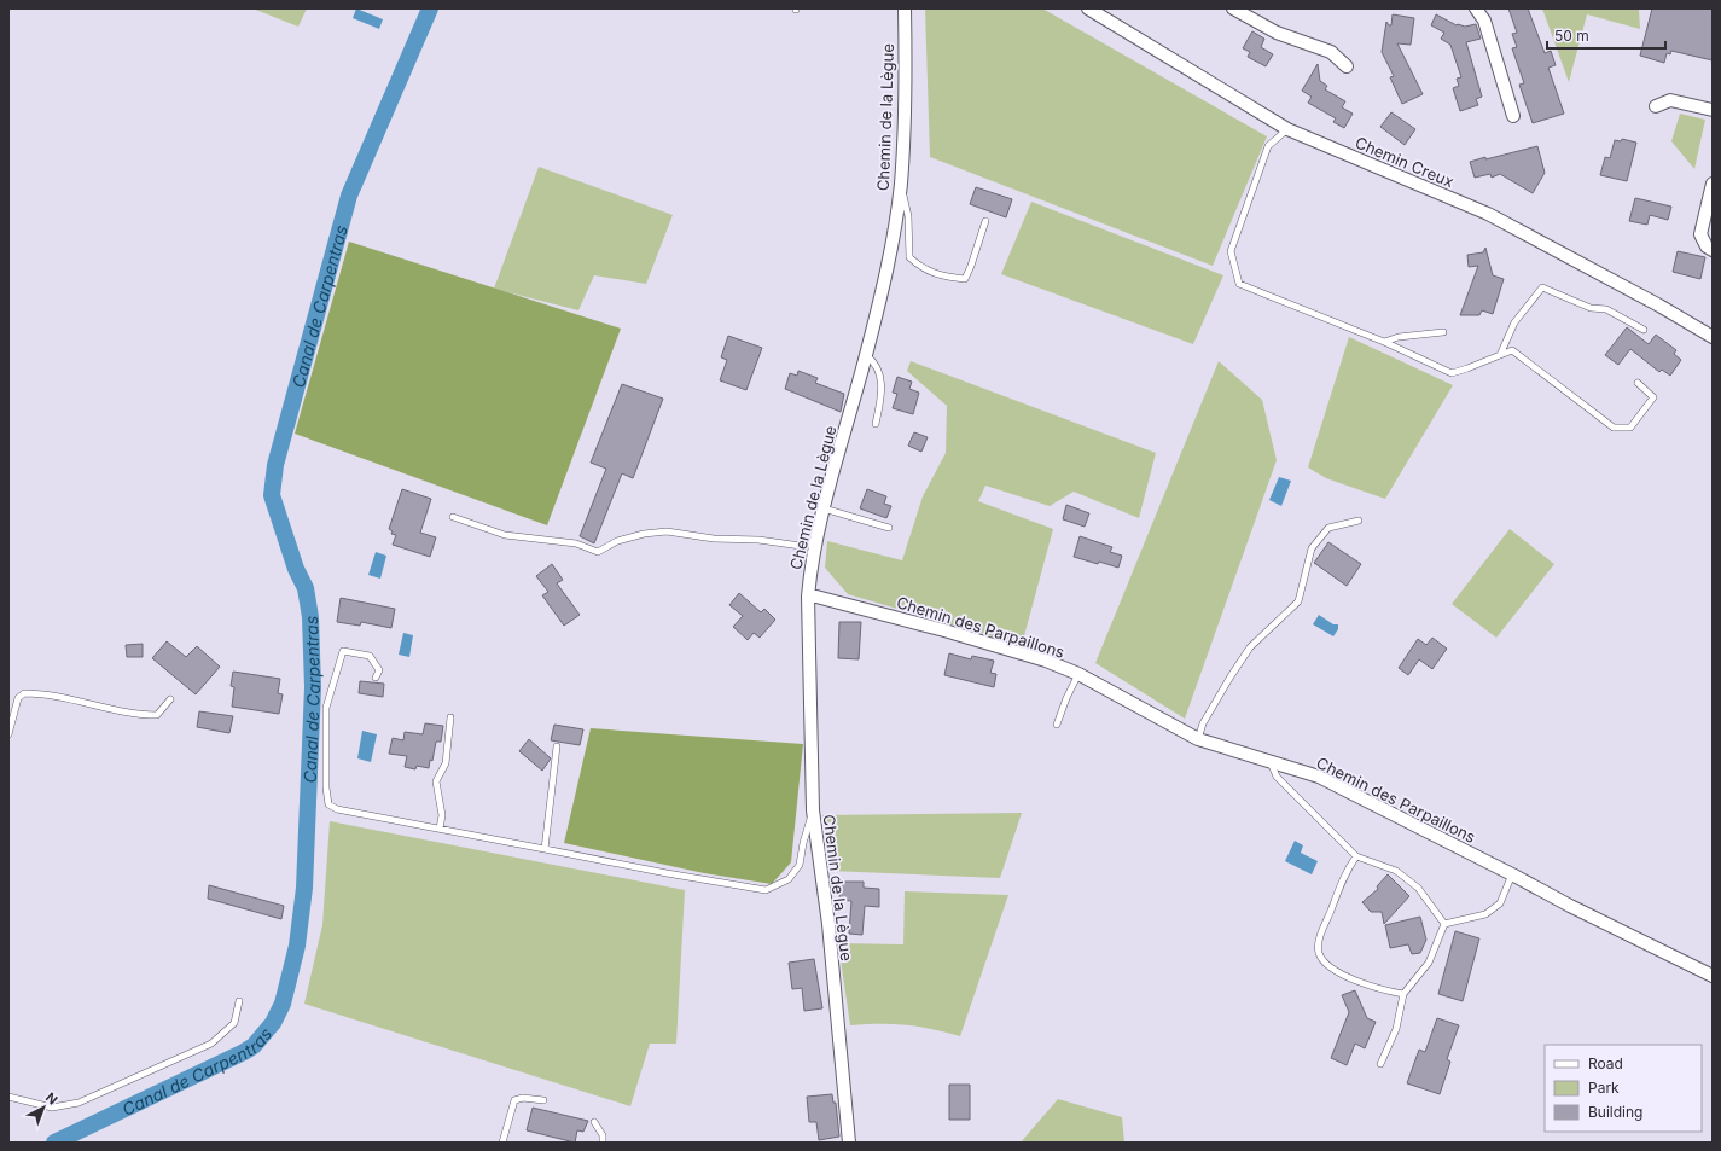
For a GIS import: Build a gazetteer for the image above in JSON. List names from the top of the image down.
{
  "streets": {
    "street": ["Chemin de la Lègue", "Chemin Creux", "Chemin des Parpaillons"]
  },
  "crossings": [
    ["Chemin de la Lègue", "Chemin des Parpaillons"]
  ],
  "water": ["Canal de Carpentras"],
  "legend": ["Road", "Park", "Building"],
  "scale_bar": "50 m",
  "north": "top right"
}
